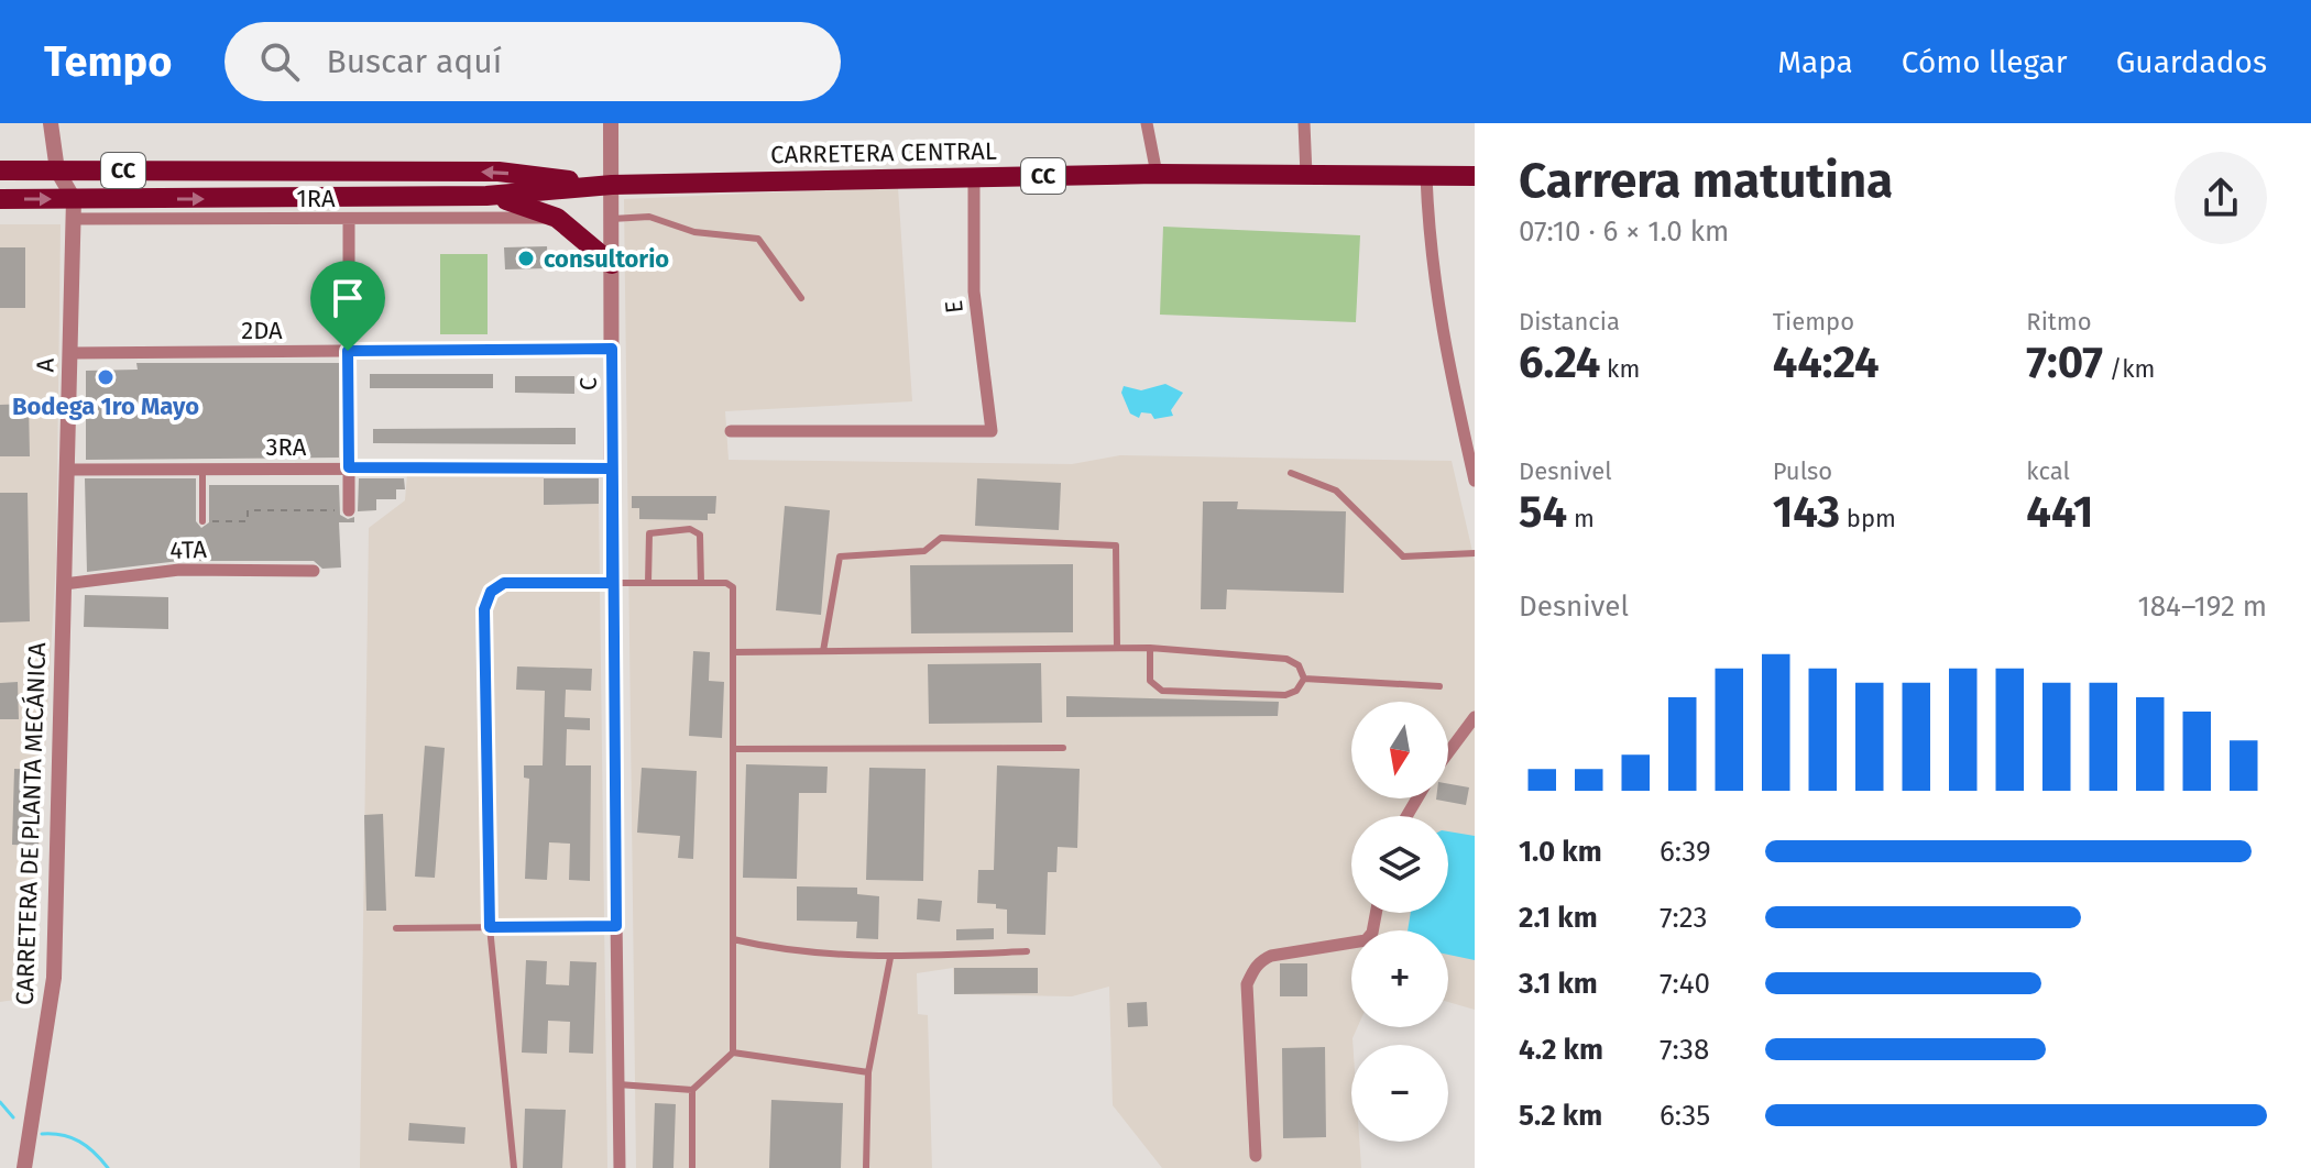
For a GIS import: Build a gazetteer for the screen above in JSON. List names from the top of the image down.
{
  "streets": {
    "main road": ["CARRETERA CENTRAL", "CC"],
    "street": [
      "1RA",
      "E",
      "2DA",
      "A",
      "C",
      "3RA",
      "4TA",
      "CARRETERA DE PLANTA MECÁNICA"
    ]
  },
  "crossings": [
    ["CARRETERA CENTRAL", "1RA"],
    ["CARRETERA CENTRAL", "E"],
    ["CARRETERA CENTRAL", "A"],
    ["CARRETERA CENTRAL", "C"],
    ["1RA", "A"],
    ["2DA", "A"],
    ["2DA", "C"],
    ["A", "3RA"],
    ["A", "4TA"],
    ["A", "CARRETERA DE PLANTA MECÁNICA"],
    ["C", "3RA"],
    ["4TA", "CARRETERA DE PLANTA MECÁNICA"]
  ],
  "places": ["consultorio", "Bodega 1ro Mayo"],
  "north": "bottom",
  "page": {
    "header": "Tempo",
    "search": "Buscar aquí",
    "nav": ["Mapa", "Cómo llegar", "Guardados"],
    "heading": ["Carrera matutina", "07:10 · 6 × 1.0 km"],
    "stats": [
      ["Distancia", "6.24 km"],
      ["Tiempo", "44:24"],
      ["Ritmo", "7:07 /km"],
      ["Desnivel", "54 m"],
      ["Pulso", "143 bpm"],
      ["kcal", "441"]
    ],
    "chart": ["Desnivel", "184–192 m"],
    "map_buttons": ["+", "−"],
    "list": [
      {
        "name": "1.0 km",
        "note": "6:39"
      },
      {
        "name": "2.1 km",
        "note": "7:23"
      },
      {
        "name": "3.1 km",
        "note": "7:40"
      },
      {
        "name": "4.2 km",
        "note": "7:38"
      },
      {
        "name": "5.2 km",
        "note": "6:35"
      }
    ]
  }
}
